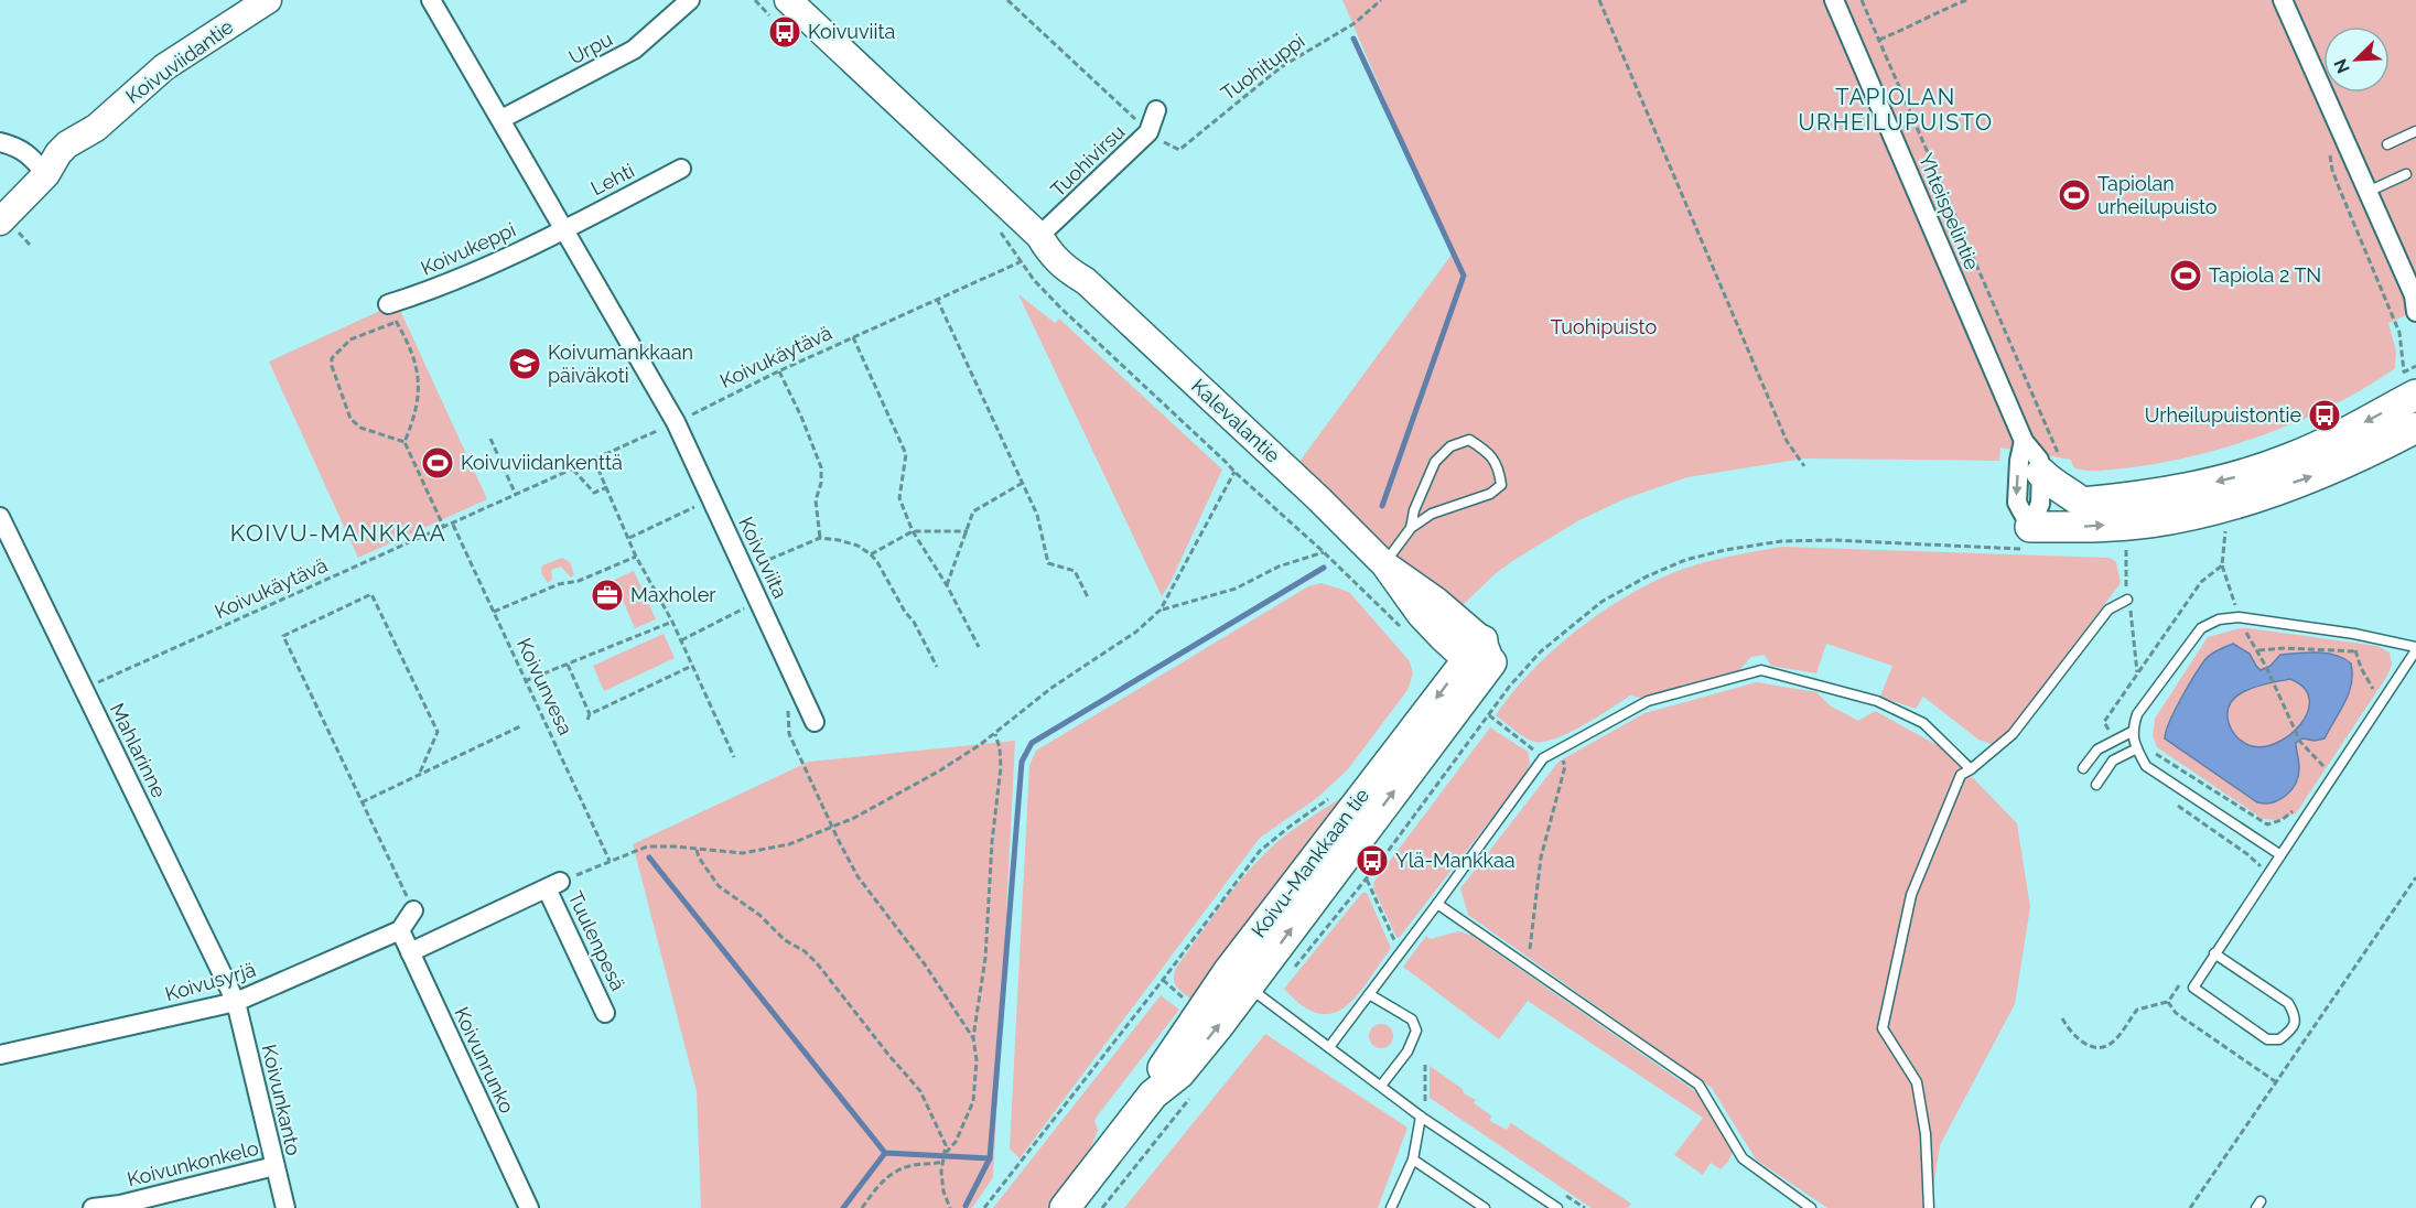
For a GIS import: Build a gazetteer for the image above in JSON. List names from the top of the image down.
{
  "streets": {
    "main road": ["Koivuviidantie", "Kalevalantie", "Koivu-Mankkaan tie"],
    "street": [
      "Urpu",
      "Tuohivirsu",
      "Lehti",
      "Yhteispelintie",
      "Koivukeppi",
      "Koivuviita",
      "Mahlarinne",
      "Tuulenpesä",
      "Koivusyrjä",
      "Koivunrunko",
      "Koivunkanto",
      "Koivunkonkelo"
    ],
    "path": ["Tuohituppi", "Koivukäytävä", "Koivunvesa"]
  },
  "crossings": [
    ["Urpu", "Koivuviita"],
    ["Tuohituppi", "Tuohivirsu"],
    ["Tuohivirsu", "Kalevalantie"],
    ["Lehti", "Koivukeppi"],
    ["Lehti", "Koivuviita"],
    ["Koivukeppi", "Koivuviita"],
    ["Koivukäytävä", "Koivuviita"],
    ["Koivukäytävä", "Koivunvesa"],
    ["Koivukäytävä", "Mahlarinne"],
    ["Kalevalantie", "Koivu-Mankkaan tie"],
    ["Mahlarinne", "Koivusyrjä"],
    ["Mahlarinne", "Koivunkanto"],
    ["Koivusyrjä", "Koivunrunko"],
    ["Koivusyrjä", "Koivunkanto"],
    ["Koivunkanto", "Koivunkonkelo"]
  ],
  "districts": ["TAPIOLAN URHEILUPUISTO", "KOIVU-MANKKAA"],
  "parks": ["Tuohipuisto"],
  "places": {
    "bus stop": ["Koivuviita", "Urheilupuistontie", "Ylä-Mankkaa"],
    "sports": ["Tapiolan urheilupuisto", "Tapiola 2 TN", "Koivuviidankenttä"],
    "school or university": ["Koivumankkaan päiväkoti"],
    "office": ["Maxholer"]
  },
  "north": "bottom left"
}
